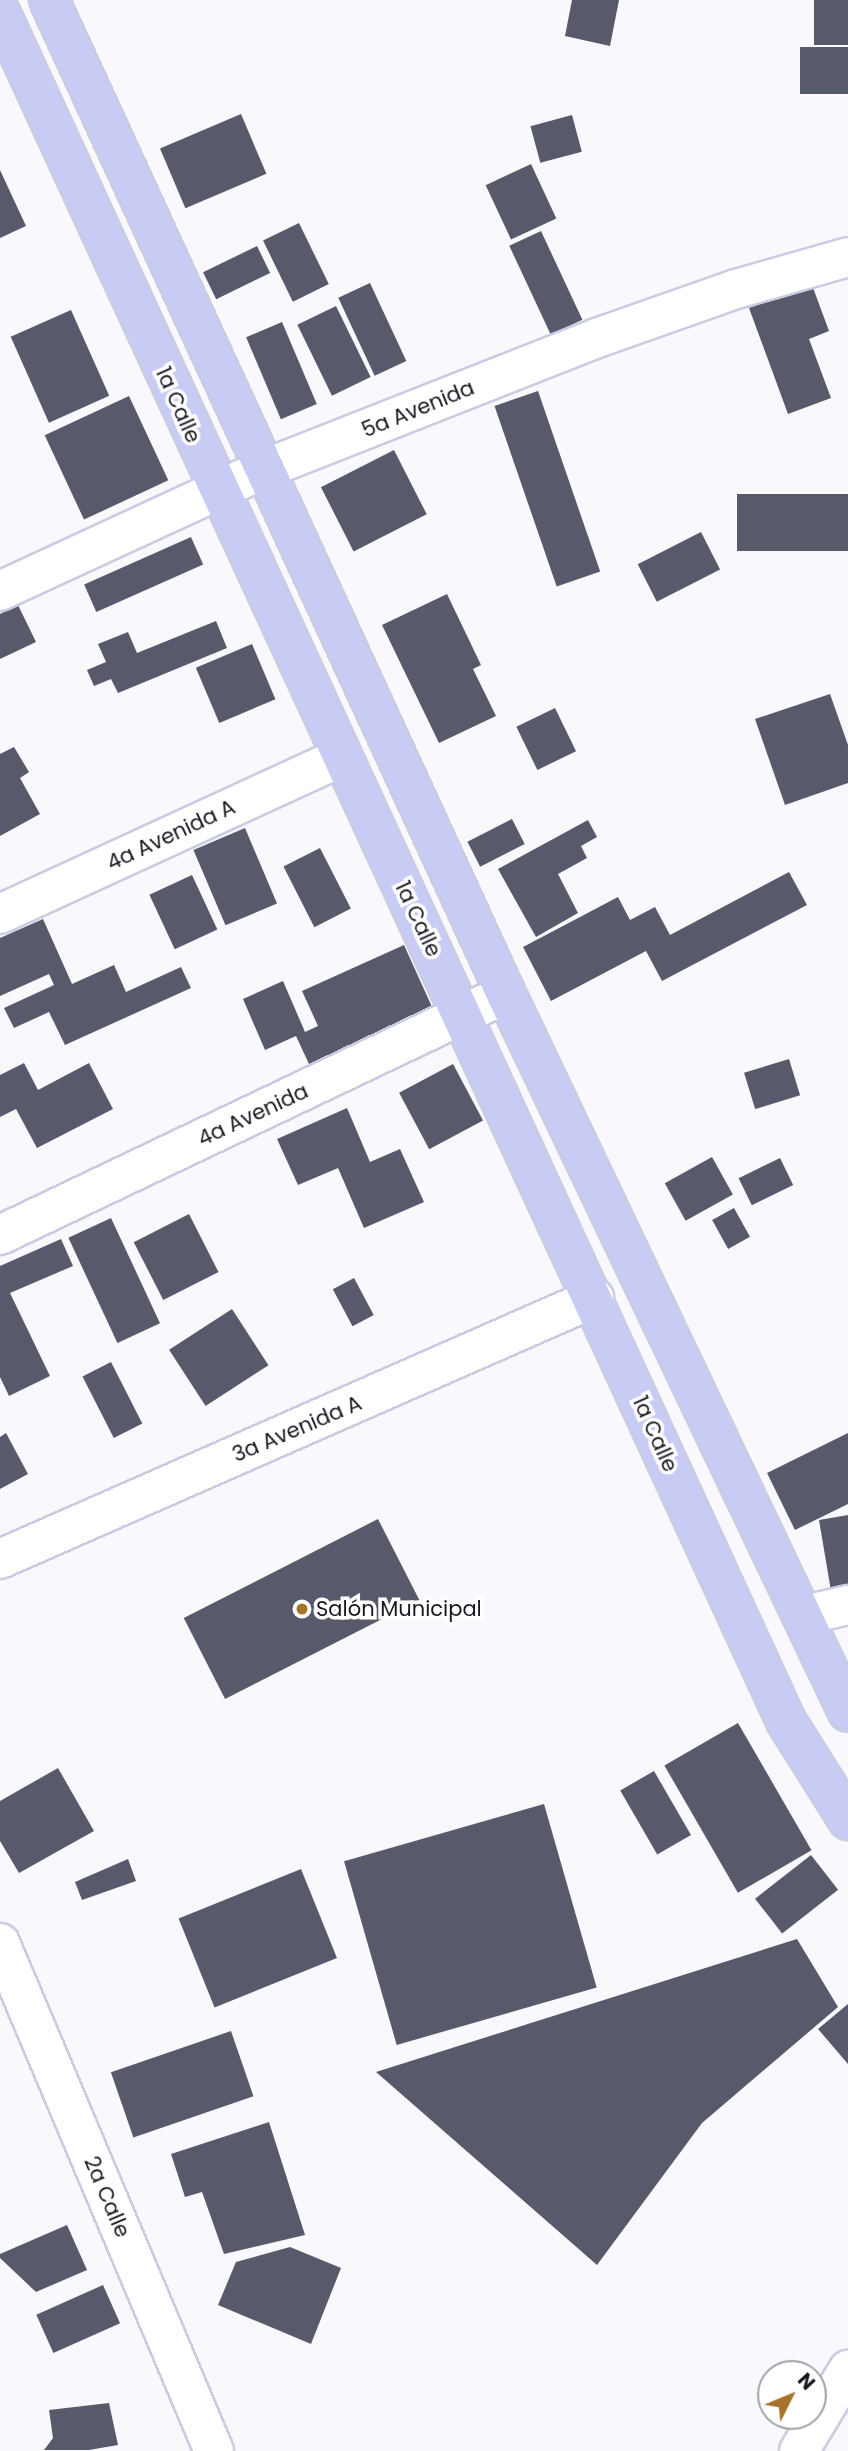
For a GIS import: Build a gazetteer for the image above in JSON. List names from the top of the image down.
{
  "streets": {
    "main road": ["1a Calle"],
    "street": [
      "5a Avenida",
      "4a Avenida A",
      "4a Avenida",
      "3a Avenida A",
      "2a Calle"
    ]
  },
  "crossings": [
    ["1a Calle", "5a Avenida"],
    ["1a Calle", "4a Avenida A"],
    ["1a Calle", "4a Avenida"],
    ["1a Calle", "3a Avenida A"]
  ],
  "places": ["Salón Municipal"],
  "north": "top right"
}
